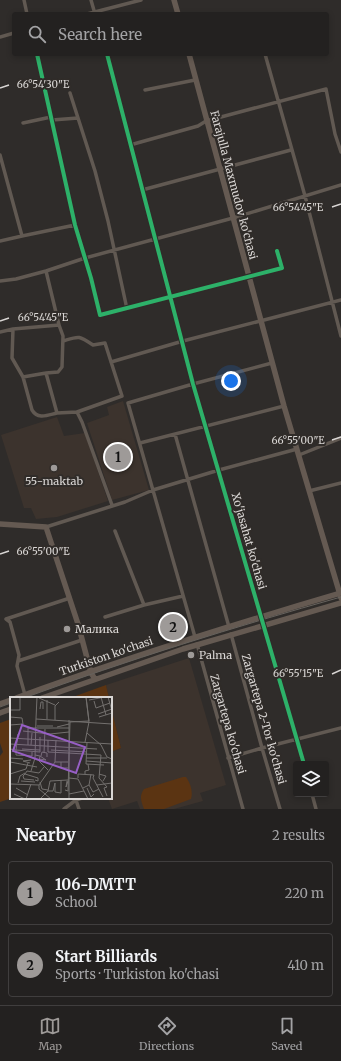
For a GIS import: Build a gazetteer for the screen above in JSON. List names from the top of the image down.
{
  "streets": {
    "main road": ["Farajulla Maxmudov ko'chasi", "Turkiston ko'chasi"],
    "street": ["Xo'jasahat ko'chasi", "Zargartepa 2-Tor ko'chasi", "Zargartepa ko'chasi"]
  },
  "crossings": [
    ["Farajulla Maxmudov ko'chasi", "Turkiston ko'chasi"],
    ["Xo'jasahat ko'chasi", "Turkiston ko'chasi"],
    ["Turkiston ko'chasi", "Zargartepa 2-Tor ko'chasi"],
    ["Turkiston ko'chasi", "Zargartepa ko'chasi"]
  ],
  "places": ["55-maktab", "Малика", "Palma"],
  "page": {
    "search": "Search here",
    "pins": ["1", "2"],
    "heading": ["Nearby", "2 results"],
    "list": [
      {
        "mark": "1",
        "name": "106-DMTT",
        "note": "School",
        "value": "220 m"
      },
      {
        "mark": "2",
        "name": "Start Billiards",
        "note": "Sports · Turkiston ko'chasi",
        "value": "410 m"
      }
    ],
    "nav": ["Map", "Directions", "Saved"]
  },
  "coordinates": [
    "66°54'30\"E",
    "66°54'45\"E",
    "66°55'00\"E",
    "66°55'15\"E"
  ]
}
